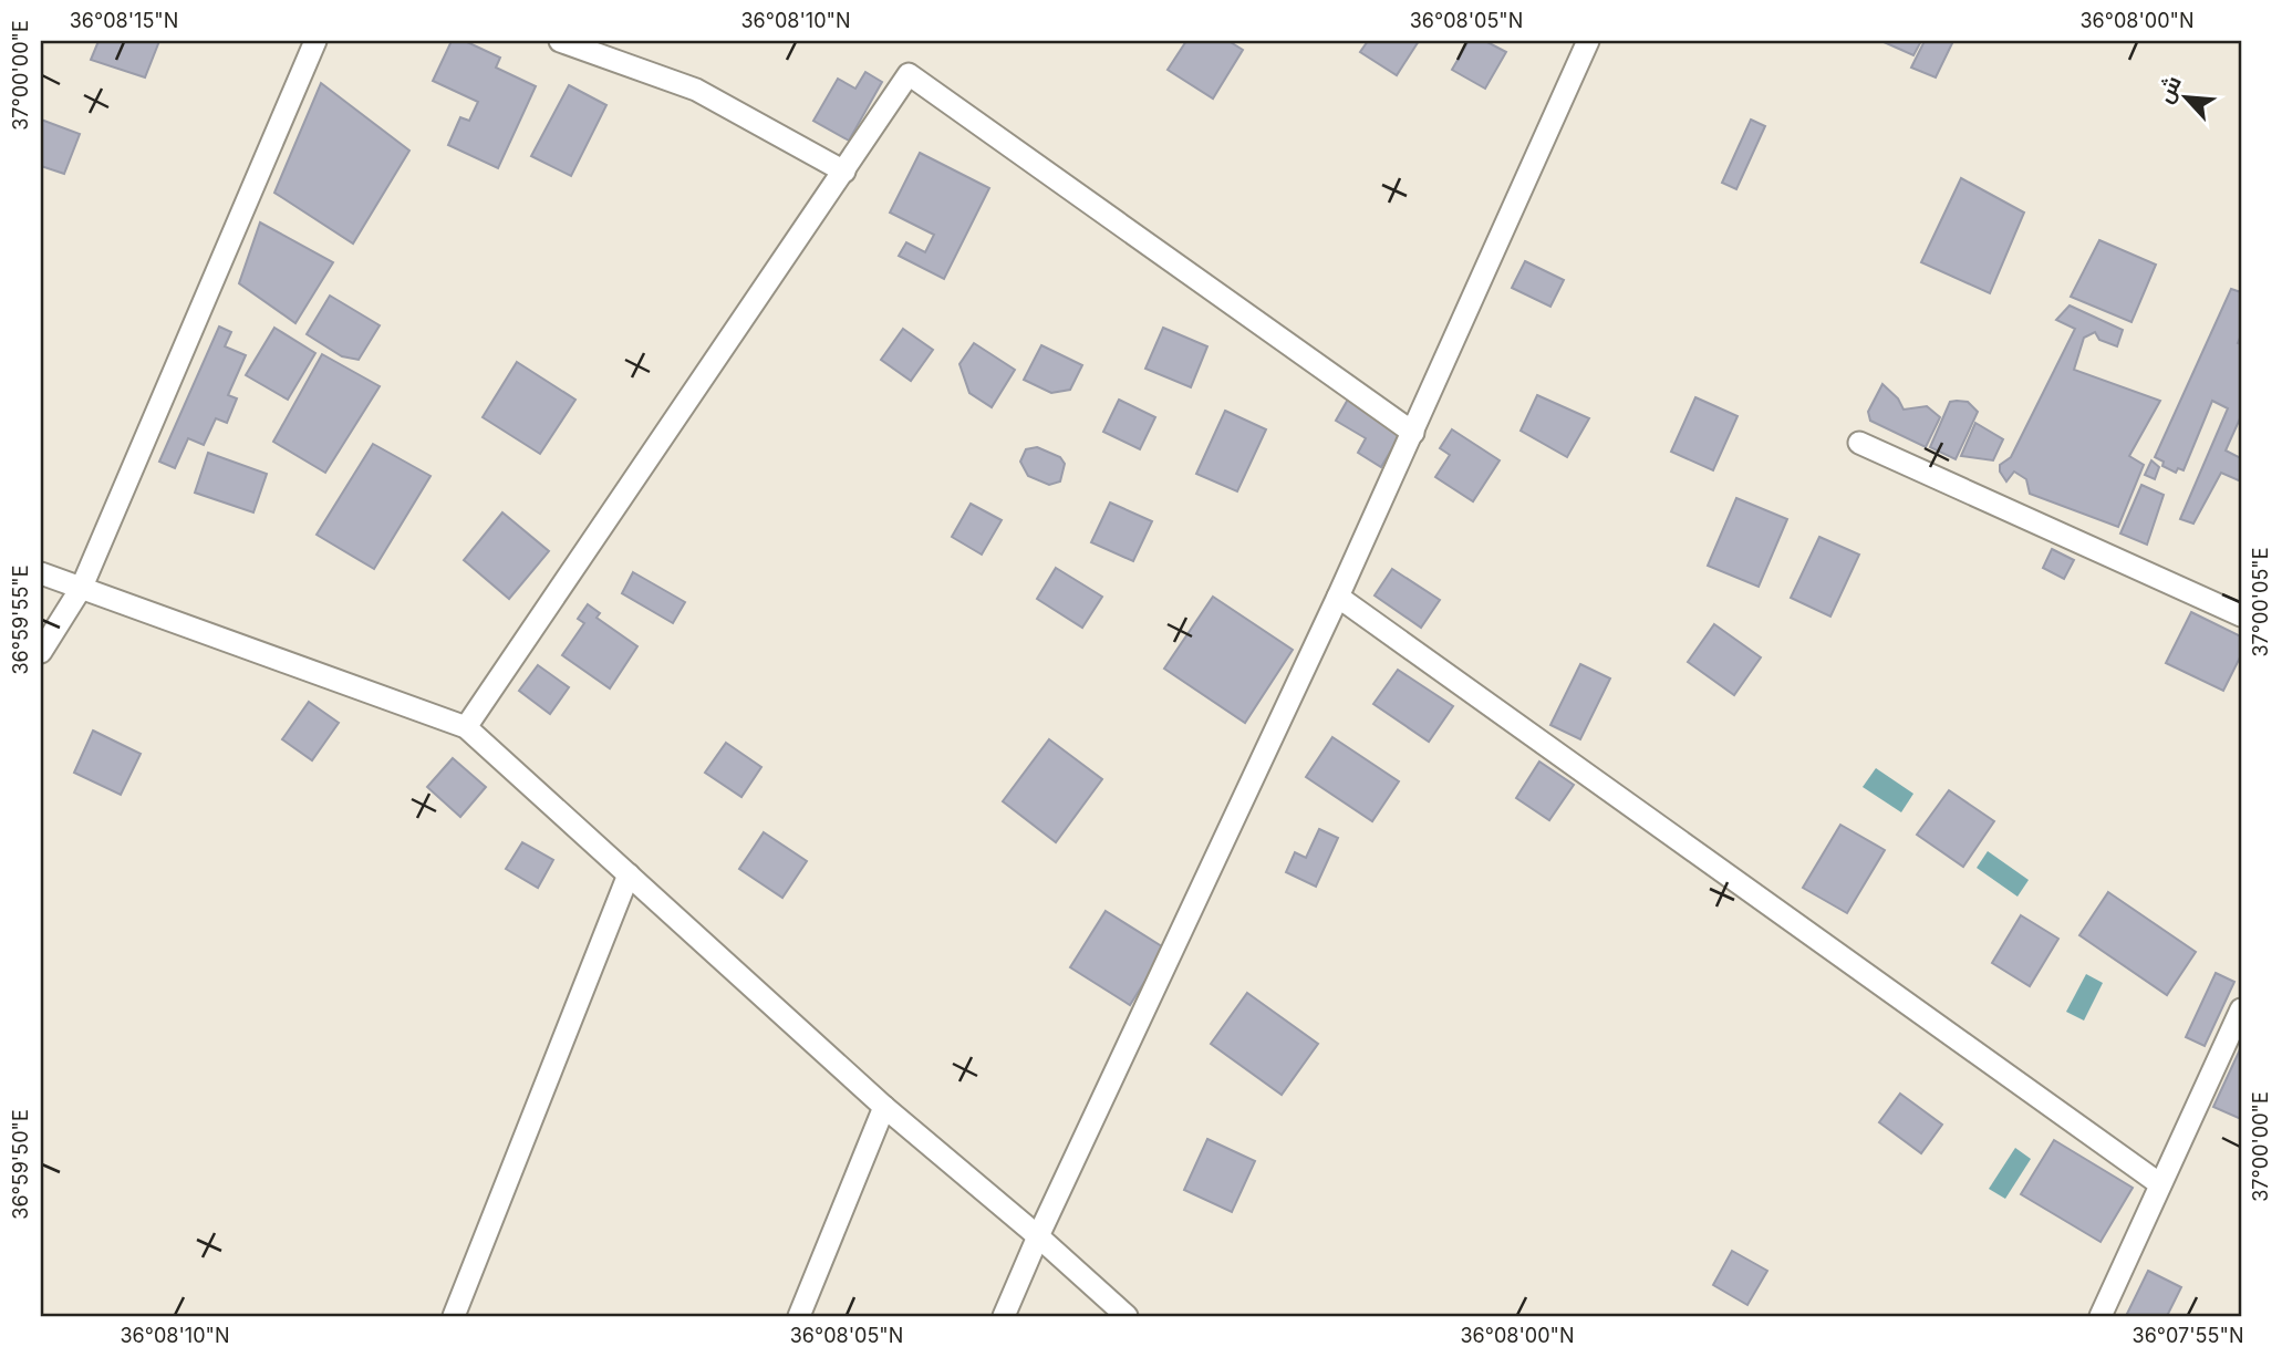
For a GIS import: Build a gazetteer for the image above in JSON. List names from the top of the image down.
{
  "north": "top left",
  "coordinates": [
    "36°08'15\"N",
    "36°08'10\"N",
    "36°08'05\"N",
    "36°08'00\"N",
    "37°00'00\"E",
    "37°00'05\"E",
    "36°59'55\"E",
    "36°59'50\"E",
    "36°07'55\"N"
  ]
}
